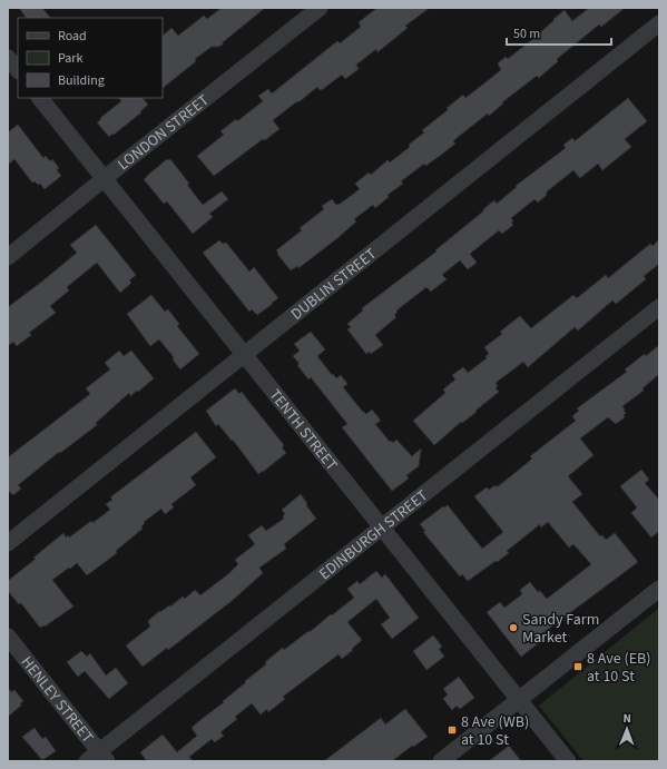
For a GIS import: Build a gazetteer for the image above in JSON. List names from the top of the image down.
{
  "streets": {
    "street": [
      "LONDON STREET",
      "DUBLIN STREET",
      "TENTH STREET",
      "EDINBURGH STREET",
      "HENLEY STREET"
    ]
  },
  "crossings": [
    ["LONDON STREET", "TENTH STREET"],
    ["DUBLIN STREET", "TENTH STREET"],
    ["TENTH STREET", "EDINBURGH STREET"],
    ["EDINBURGH STREET", "HENLEY STREET"]
  ],
  "places": {
    "other": ["Sandy Farm Market"],
    "transit": ["8 Ave (EB) at 10 St", "8 Ave (WB) at 10 St"]
  },
  "legend": ["Road", "Park", "Building"],
  "scale_bar": "50 m",
  "north": "top"
}
